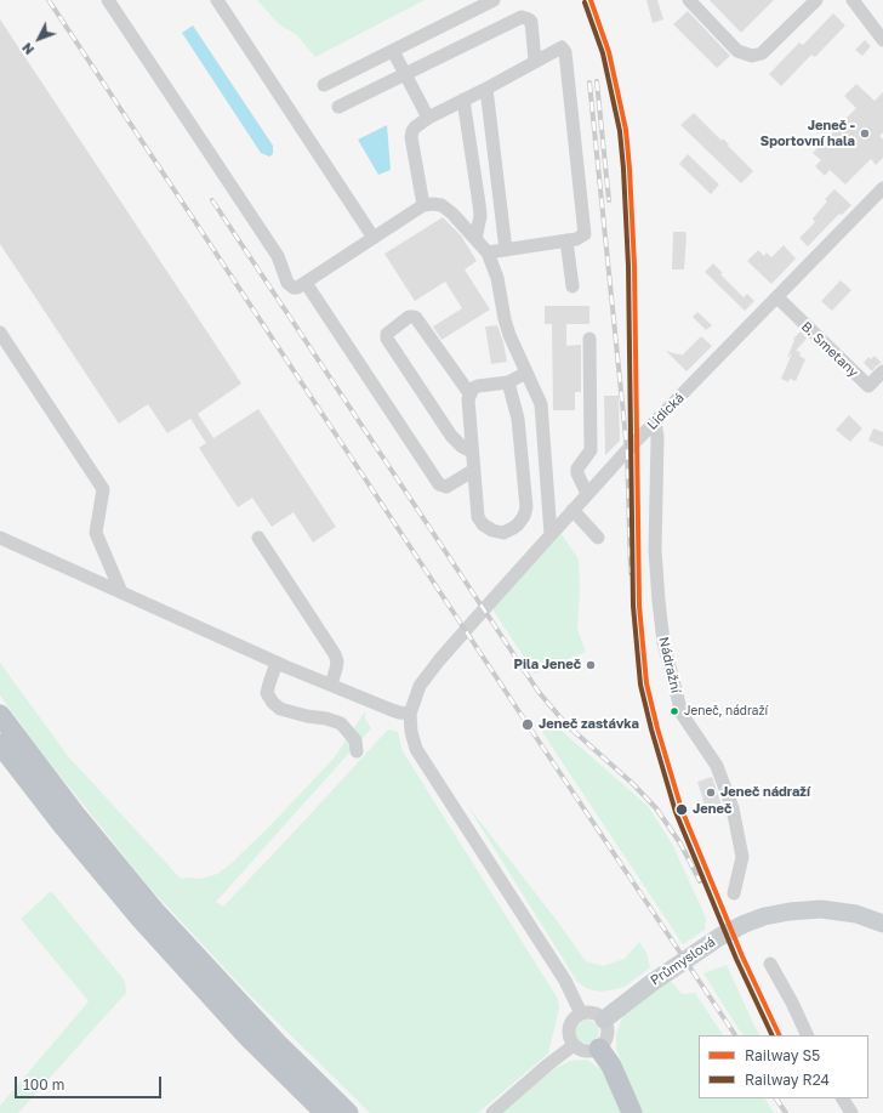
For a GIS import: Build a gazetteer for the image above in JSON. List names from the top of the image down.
{
  "streets": {
    "main road": ["Průmyslová"],
    "street": ["B. Smetany", "Lidická", "Nádražní"]
  },
  "crossings": [
    ["B. Smetany", "Lidická"],
    ["Lidická", "Nádražní"]
  ],
  "places": [
    "Jeneč - Sportovní hala",
    "Pila Jeneč",
    "Jeneč, nádraží",
    "Jeneč zastávka",
    "Jeneč nádraží",
    "Jeneč"
  ],
  "lines": ["rail line S5", "rail line R24"],
  "legend": ["Railway S5", "Railway R24"],
  "scale_bar": "100 m",
  "north": "bottom left"
}
